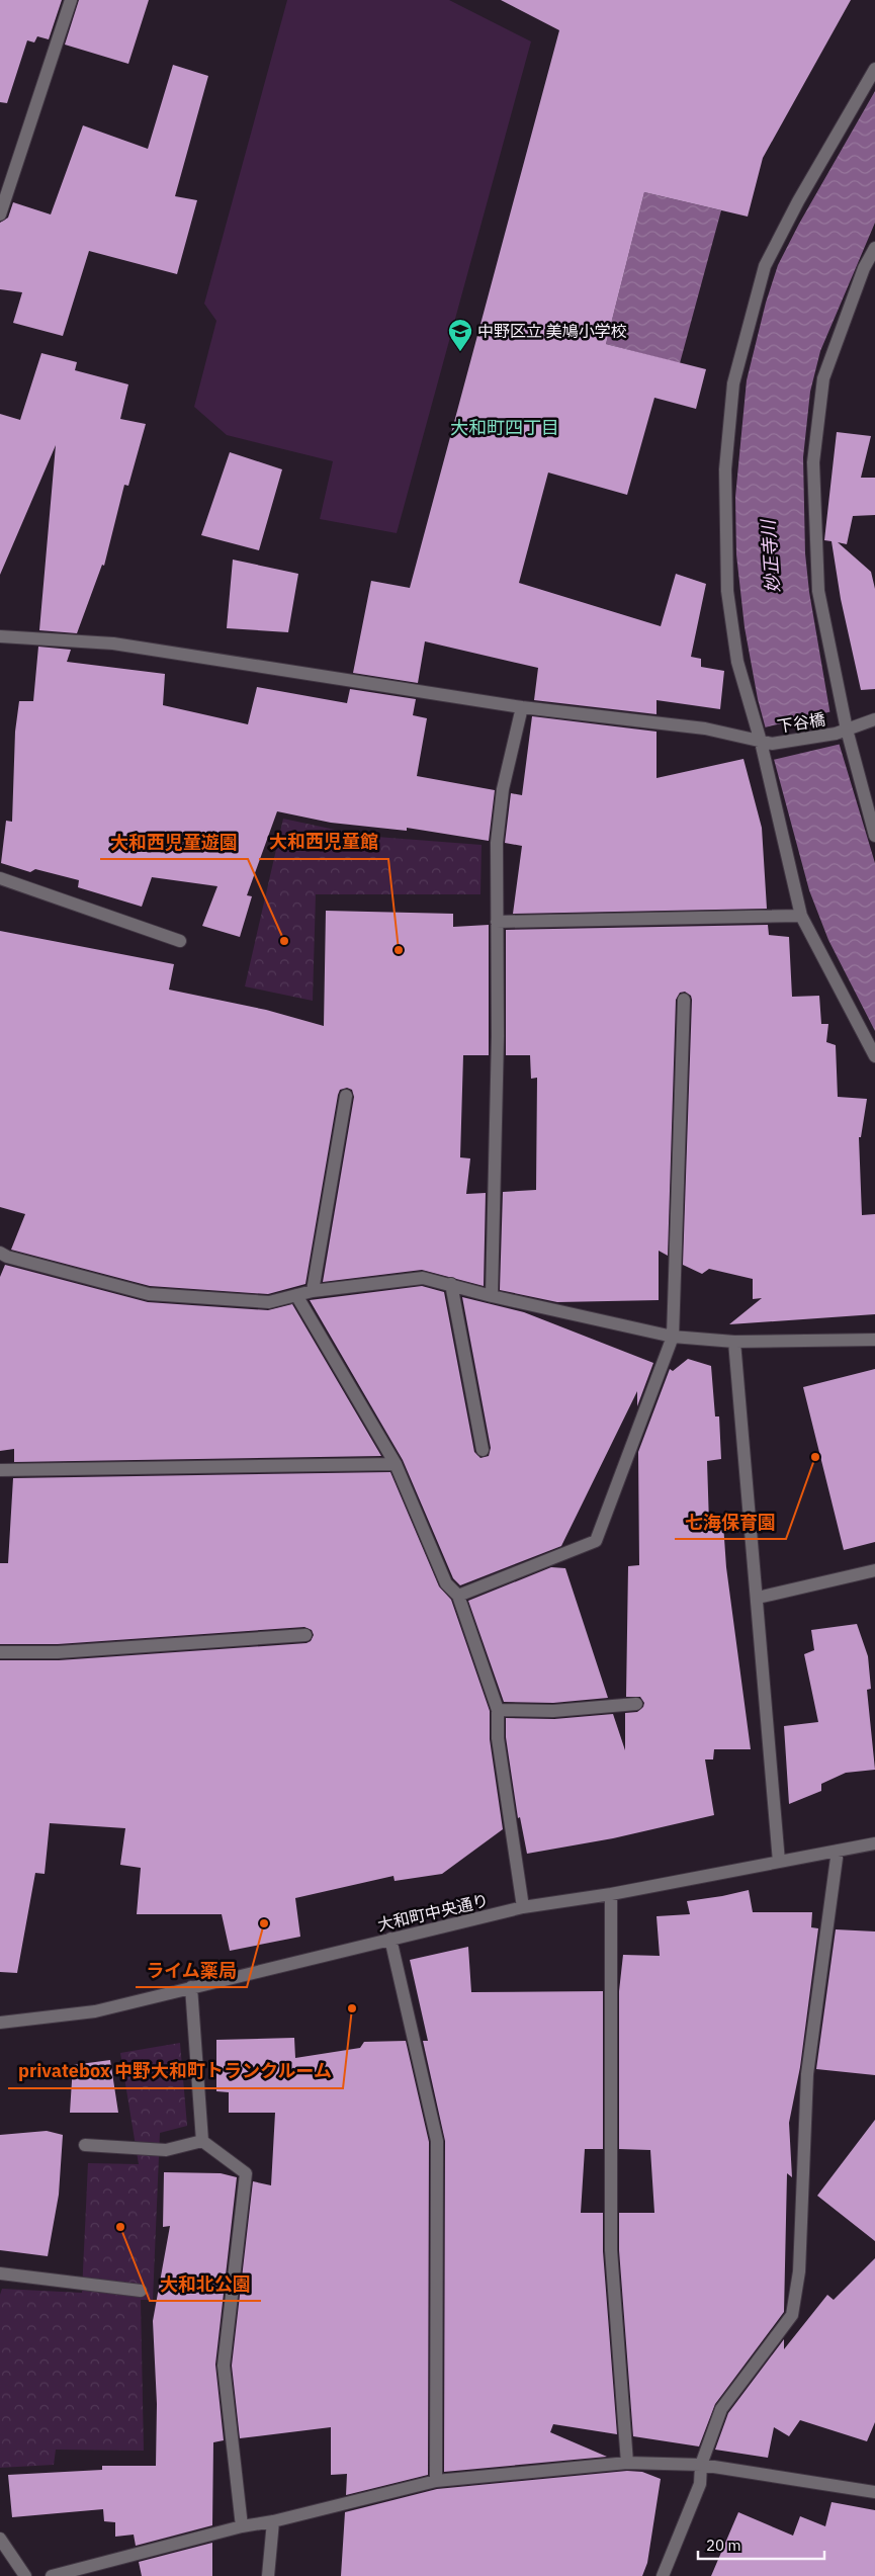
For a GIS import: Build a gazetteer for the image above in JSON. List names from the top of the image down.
{
  "streets": {
    "street": ["下谷橋", "大和町中央通り"]
  },
  "districts": ["大和町四丁目"],
  "water": ["妙正寺川"],
  "places": {
    "school or university": ["中野区立 美鳩小学校"],
    "other": [
      "大和西児童遊園",
      "大和西児童館",
      "七海保育園",
      "ライム薬局",
      "privatebox 中野大和町トランクルーム",
      "大和北公園"
    ]
  },
  "scale_bar": "20 m"
}
